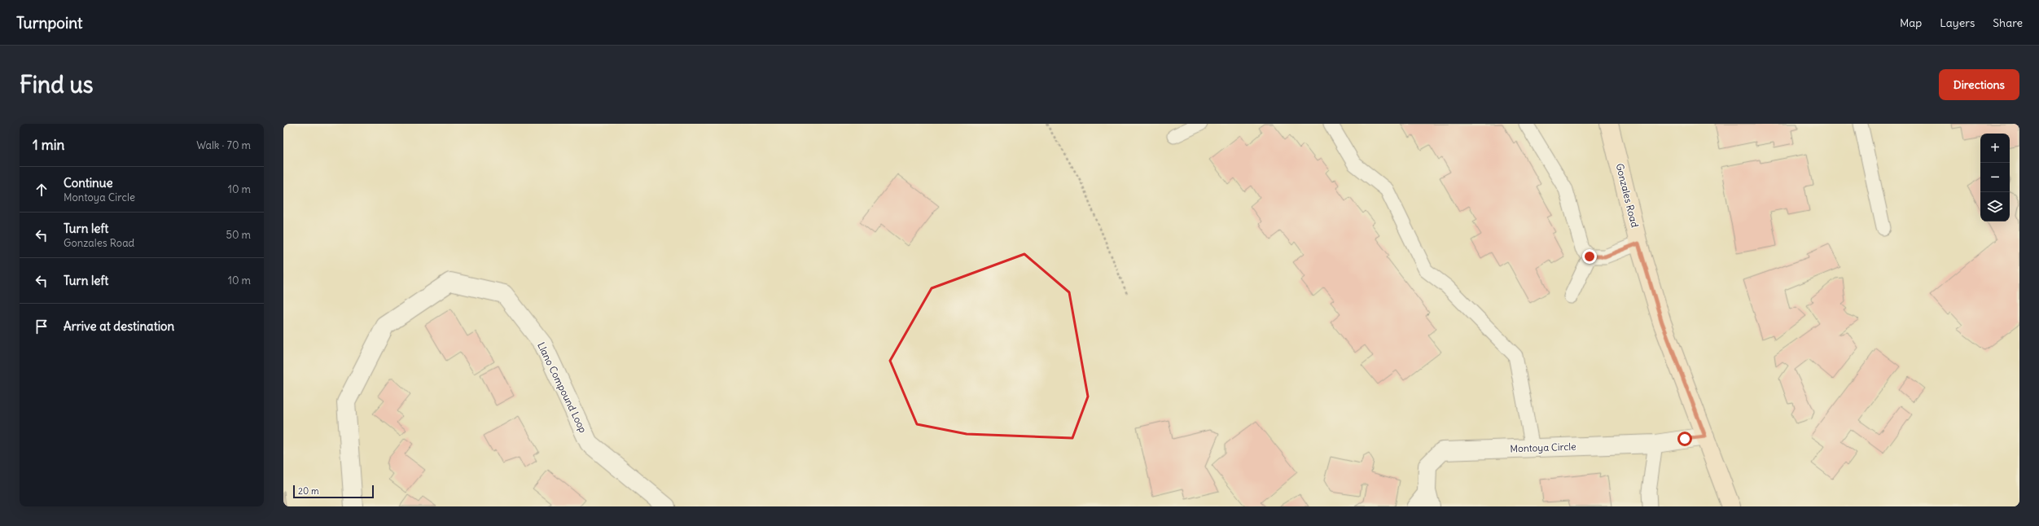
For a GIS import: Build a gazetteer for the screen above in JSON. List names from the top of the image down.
{
  "streets": {
    "street": ["Gonzales Road", "Llano Compound Loop", "Montoya Circle"]
  },
  "crossings": [
    ["Gonzales Road", "Montoya Circle"]
  ],
  "scale_bar": "20 m",
  "page": {
    "header": "Turnpoint",
    "nav": ["Map", "Layers", "Share"],
    "buttons": "Directions",
    "title": "Find us",
    "heading": ["1 min", "Walk · 70 m"],
    "map_buttons": ["+", "−"],
    "list": [
      ["Continue", "Montoya Circle", "10 m"],
      ["Turn left", "Gonzales Road", "50 m"],
      ["Turn left", "10 m"],
      "Arrive at destination"
    ],
    "scale": "20 m"
  }
}
